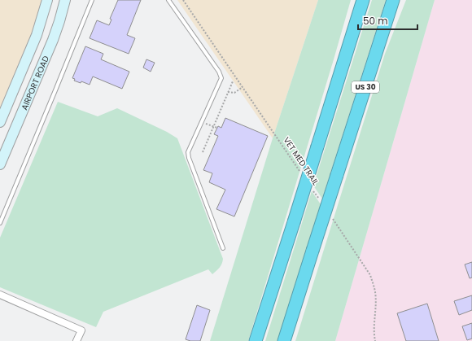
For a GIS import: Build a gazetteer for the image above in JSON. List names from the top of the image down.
{
  "streets": {
    "highway": ["US 30"],
    "main road": ["AIRPORT ROAD"],
    "path": ["VET MED TRAIL"]
  },
  "scale_bar": "50 m"
}
